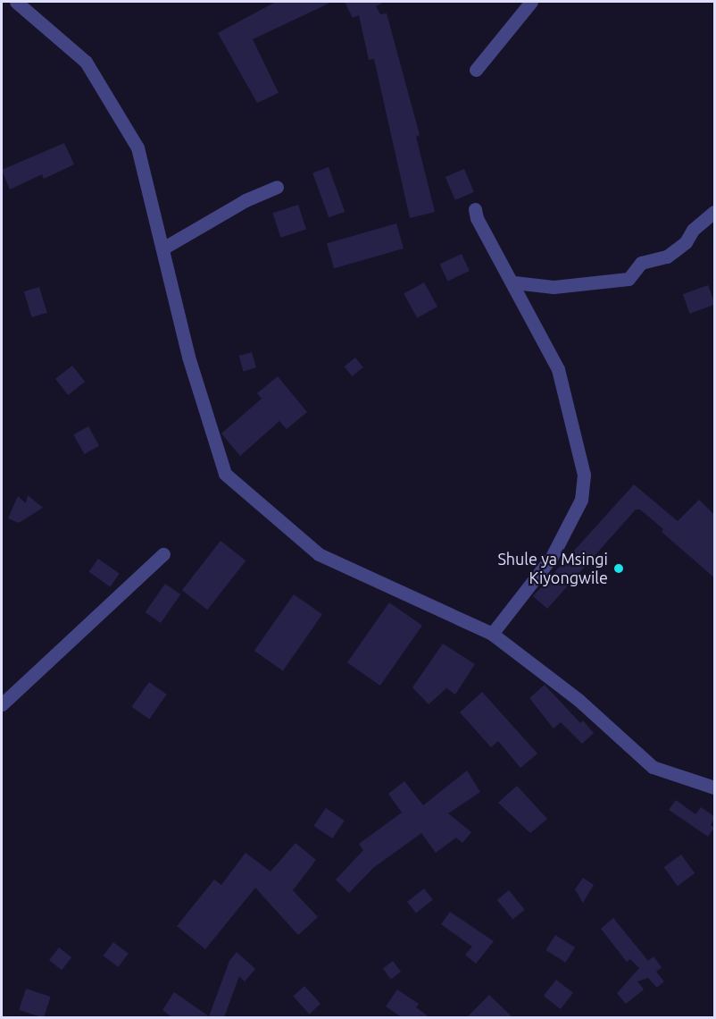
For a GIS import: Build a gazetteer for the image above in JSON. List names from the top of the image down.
{
  "places": ["Shule ya Msingi Kiyongwile"]
}
